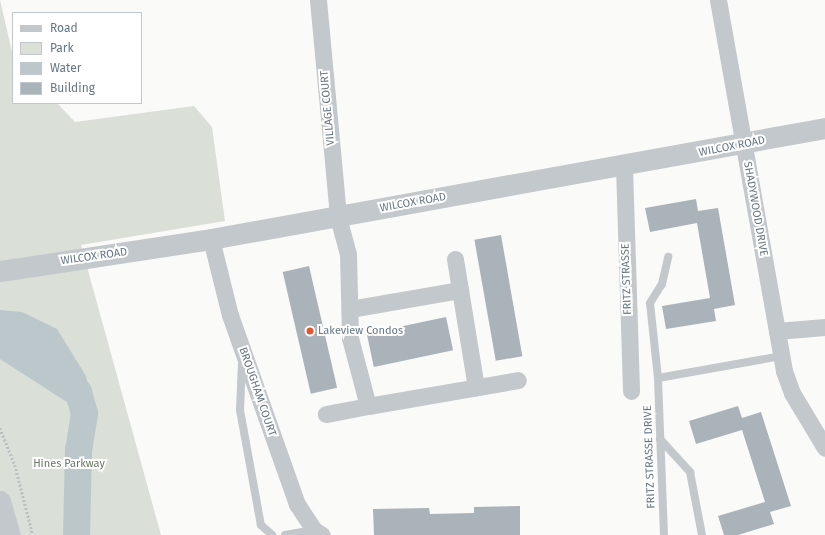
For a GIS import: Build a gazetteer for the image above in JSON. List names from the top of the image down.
{
  "streets": {
    "street": [
      "VILLAGE COURT",
      "WILCOX ROAD",
      "SHADYWOOD DRIVE",
      "FRITZ STRASSE",
      "BROUGHAM COURT"
    ],
    "lane": ["FRITZ STRASSE DRIVE"]
  },
  "crossings": [
    ["VILLAGE COURT", "WILCOX ROAD"],
    ["WILCOX ROAD", "SHADYWOOD DRIVE"],
    ["WILCOX ROAD", "FRITZ STRASSE"],
    ["WILCOX ROAD", "BROUGHAM COURT"]
  ],
  "parks": ["Hines Parkway"],
  "places": ["Lakeview Condos"],
  "legend": [
    "Road",
    "Park",
    "Water",
    "Building"
  ]
}
